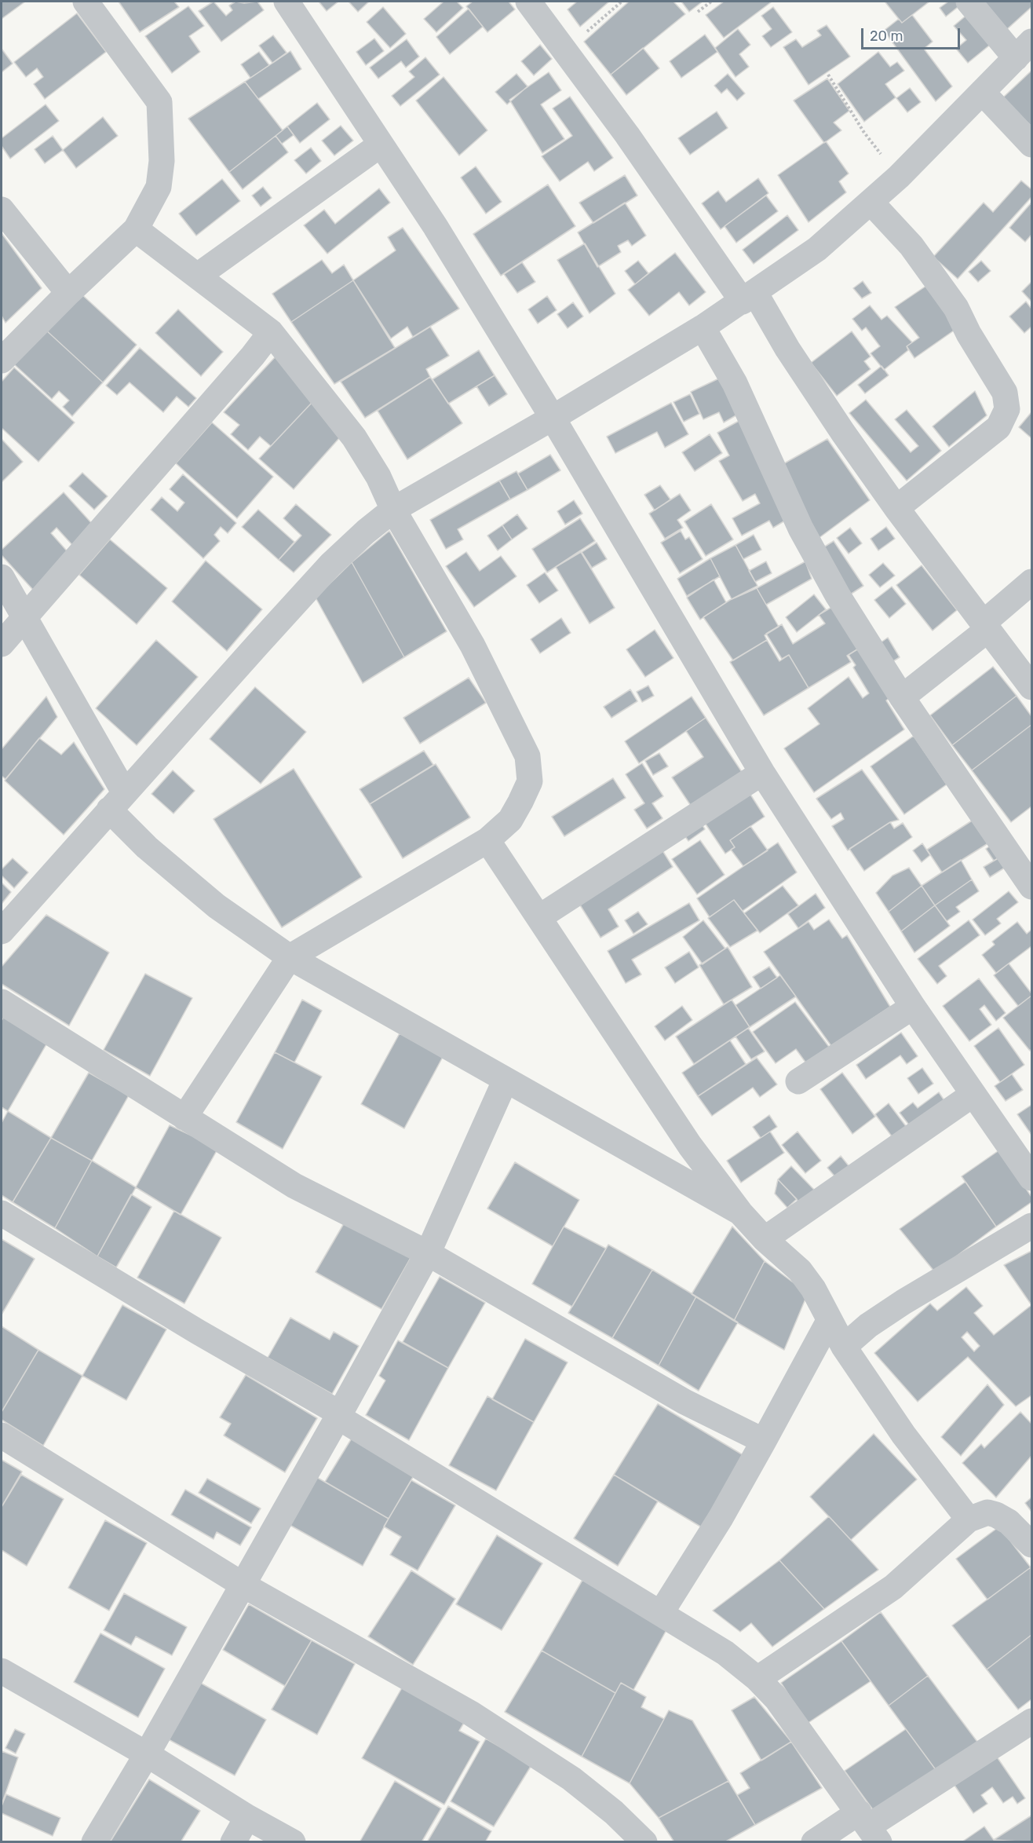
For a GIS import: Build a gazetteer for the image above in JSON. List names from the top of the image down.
{
  "scale_bar": "20 m"
}
